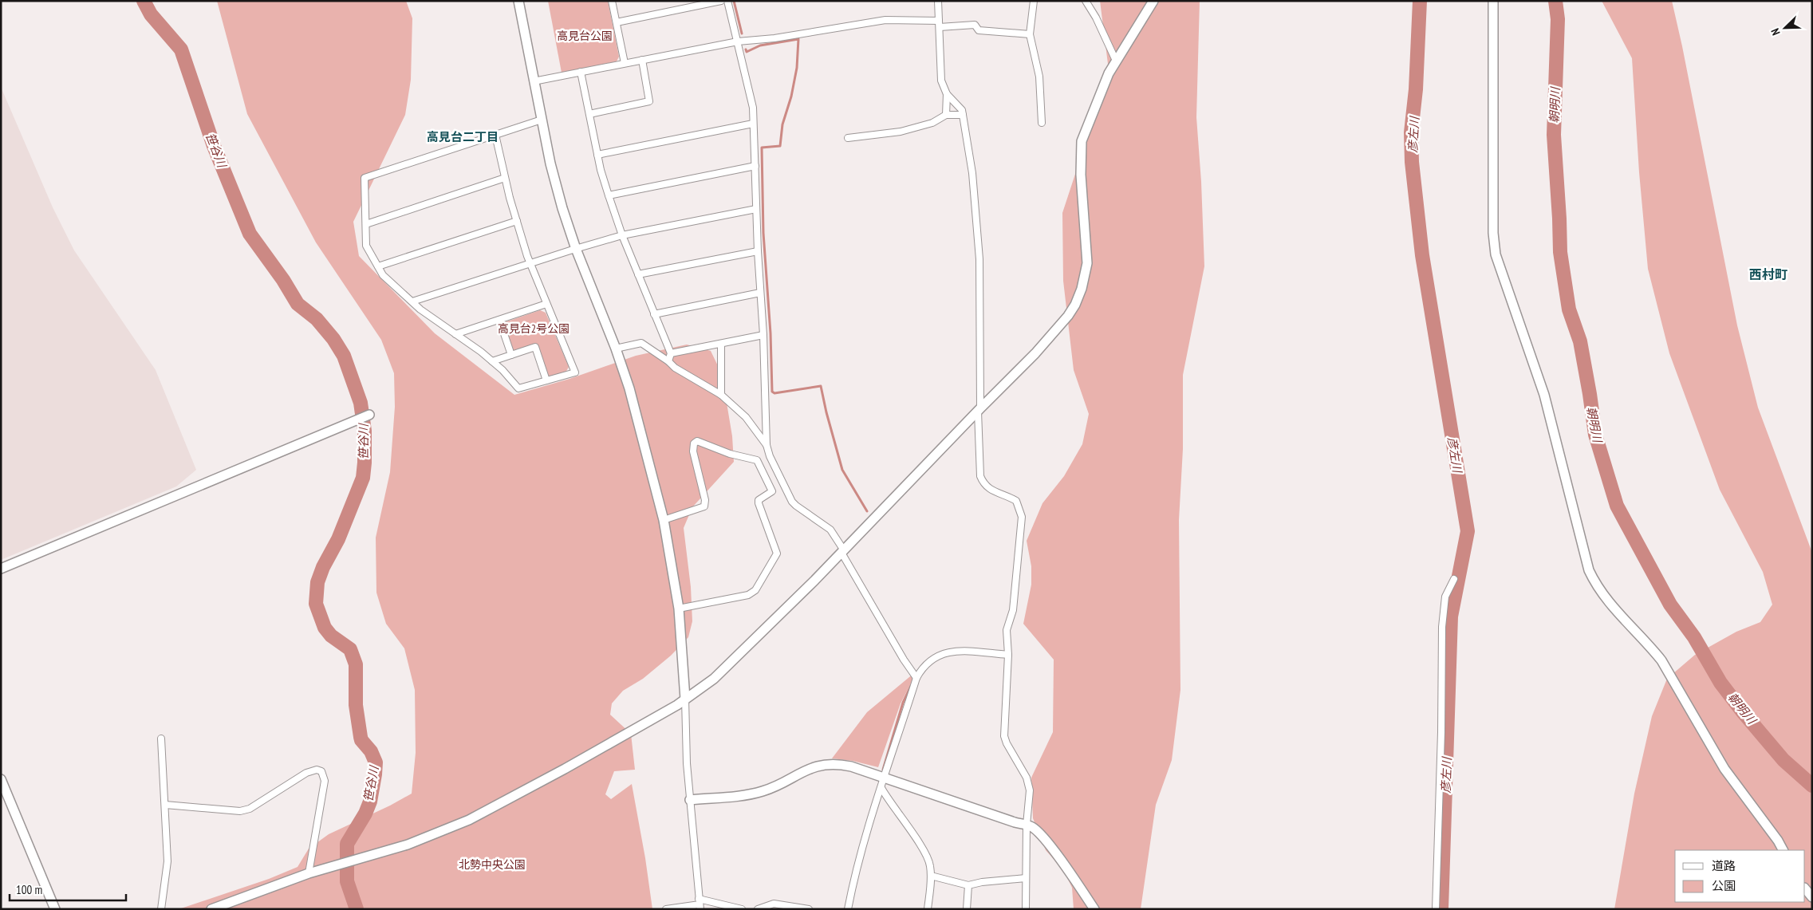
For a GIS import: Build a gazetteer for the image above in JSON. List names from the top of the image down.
{
  "districts": ["高見台二丁目", "西村町"],
  "water": ["朝明川", "彦左川", "笹谷川"],
  "parks": ["高見台公園", "高見台2号公園", "北勢中央公園"],
  "legend": ["道路", "公園"],
  "scale_bar": "100 m",
  "north": "bottom left"
}
